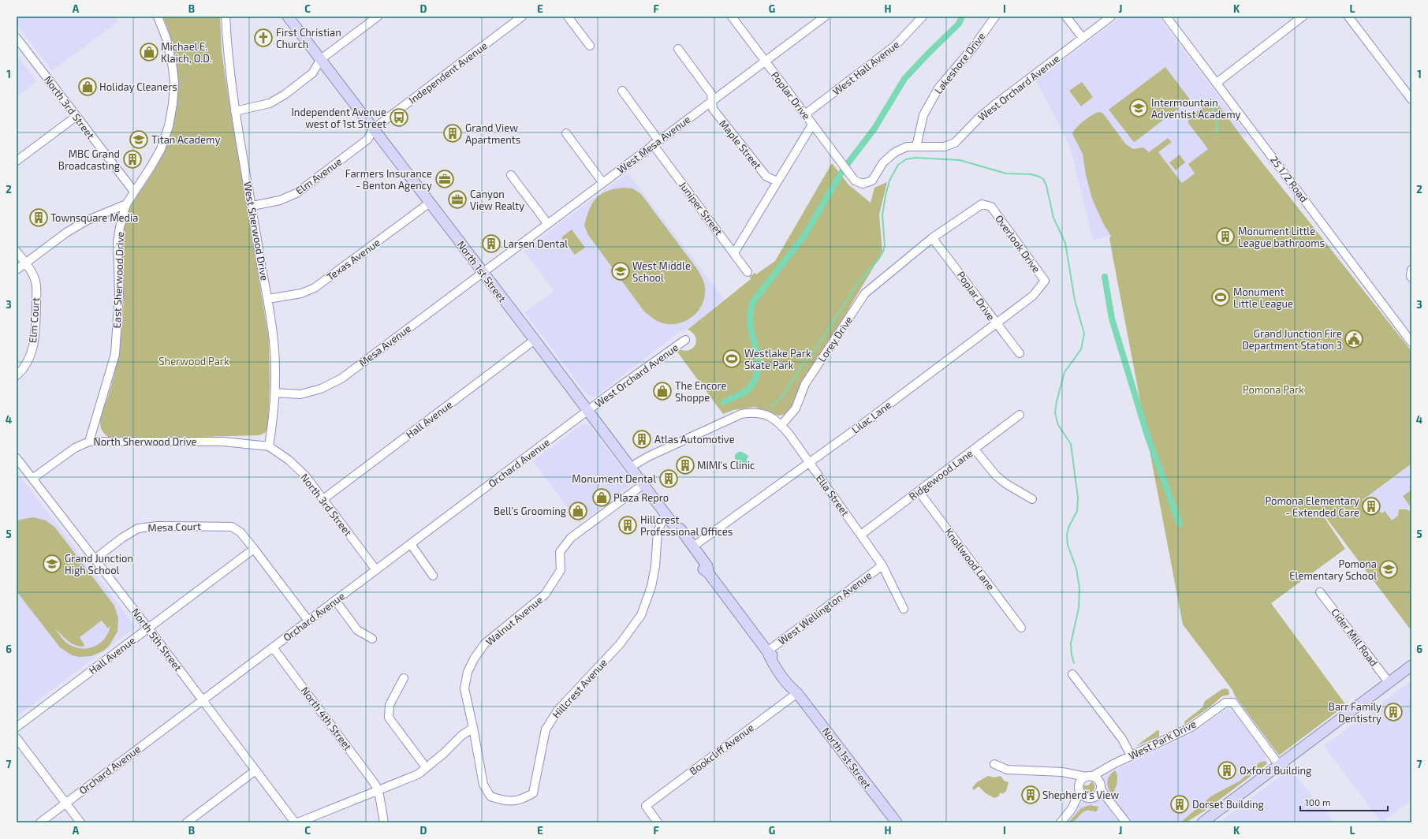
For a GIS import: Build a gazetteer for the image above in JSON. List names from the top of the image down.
{
  "streets": {
    "main road": ["North 1st Street"],
    "street": [
      "Lakeshore Drive",
      "West Hall Avenue",
      "Independent Avenue",
      "West Orchard Avenue",
      "Poplar Drive",
      "North 3rd Street",
      "West Mesa Avenue",
      "Maple Street",
      "Elm Avenue",
      "25 1/2 Road",
      "Juniper Street",
      "West Sherwood Drive",
      "Overlook Drive",
      "Texas Avenue",
      "East Sherwood Drive",
      "Elm Court",
      "Lorey Drive",
      "Mesa Avenue",
      "Lilac Lane",
      "Hall Avenue",
      "North Sherwood Drive",
      "Orchard Avenue",
      "Ridgewood Lane",
      "Ella Street",
      "Mesa Court",
      "Knollwood Lane",
      "West Wellington Avenue",
      "Walnut Avenue",
      "Cider Mill Road",
      "North 5th Street",
      "Hillcrest Avenue",
      "North 4th Street",
      "West Park Drive",
      "Bookcliff Avenue"
    ]
  },
  "crossings": [
    ["Lakeshore Drive", "West Orchard Avenue"],
    ["West Hall Avenue", "Poplar Drive"],
    ["Independent Avenue", "Elm Avenue"],
    ["Independent Avenue", "North 1st Street"],
    ["West Orchard Avenue", "Poplar Drive"],
    ["West Orchard Avenue", "North 1st Street"],
    ["West Orchard Avenue", "Orchard Avenue"],
    ["Poplar Drive", "West Mesa Avenue"],
    ["Poplar Drive", "Lorey Drive"],
    ["Poplar Drive", "Lilac Lane"],
    ["North 3rd Street", "West Sherwood Drive"],
    ["North 3rd Street", "East Sherwood Drive"],
    ["North 3rd Street", "Hall Avenue"],
    ["North 3rd Street", "North Sherwood Drive"],
    ["North 3rd Street", "Orchard Avenue"],
    ["West Mesa Avenue", "Maple Street"],
    ["West Mesa Avenue", "Juniper Street"],
    ["West Mesa Avenue", "North 1st Street"],
    ["West Mesa Avenue", "Mesa Avenue"],
    ["Elm Avenue", "West Sherwood Drive"],
    ["Elm Avenue", "North 1st Street"],
    ["West Sherwood Drive", "Texas Avenue"],
    ["West Sherwood Drive", "Mesa Avenue"],
    ["West Sherwood Drive", "North Sherwood Drive"],
    ["Overlook Drive", "Lorey Drive"],
    ["Overlook Drive", "Lilac Lane"],
    ["Texas Avenue", "North 1st Street"],
    ["North 1st Street", "Mesa Avenue"],
    ["North 1st Street", "Lilac Lane"],
    ["North 1st Street", "Hall Avenue"],
    ["North 1st Street", "Orchard Avenue"],
    ["North 1st Street", "West Wellington Avenue"],
    ["North 1st Street", "Walnut Avenue"],
    ["North 1st Street", "Hillcrest Avenue"],
    ["North 1st Street", "Bookcliff Avenue"],
    ["East Sherwood Drive", "North Sherwood Drive"],
    ["Lorey Drive", "Ella Street"],
    ["Lilac Lane", "Ella Street"],
    ["Hall Avenue", "Mesa Court"],
    ["Hall Avenue", "North 5th Street"],
    ["North Sherwood Drive", "North 5th Street"],
    ["Orchard Avenue", "North 5th Street"],
    ["Orchard Avenue", "North 4th Street"],
    ["Ridgewood Lane", "Ella Street"],
    ["Ridgewood Lane", "Knollwood Lane"],
    ["Ella Street", "West Wellington Avenue"],
    ["Mesa Court", "North 5th Street"],
    ["Walnut Avenue", "Hillcrest Avenue"]
  ],
  "parks": ["Sherwood Park", "Pomona Park"],
  "places": {
    "church": ["First Christian Church"],
    "shop": [
      "Michael E. Klaich, O.D.",
      "Holiday Cleaners",
      "The Encore Shoppe",
      "Plaza Repro",
      "Bell's Grooming"
    ],
    "school or university": [
      "Intermountain Adventist Academy",
      "Titan Academy",
      "West Middle School",
      "Grand Junction High School",
      "Pomona Elementary School"
    ],
    "bus stop": ["Independent Avenue west of 1st Street"],
    "building": [
      "Grand View Apartments",
      "MBC Grand Broadcasting",
      "Townsquare Media",
      "Monument Little League bathrooms",
      "Larsen Dental",
      "Atlas Automotive",
      "MIMI's Clinic",
      "Monument Dental",
      "Pomona Elementary - Extended Care",
      "Hillcrest Professional Offices",
      "Barr Family Dentistry",
      "Oxford Building",
      "Shepherd's View",
      "Dorset Building"
    ],
    "office": ["Farmers Insurance - Benton Agency", "Canyon View Realty"],
    "sports": ["Monument Little League", "Westlake Park Skate Park"],
    "public building": ["Grand Junction Fire Department Station 3"]
  },
  "scale_bar": "100 m",
  "grid": {
    "columns": [
      "A",
      "B",
      "C",
      "D",
      "E",
      "F",
      "G",
      "H",
      "I",
      "J",
      "K",
      "L"
    ],
    "rows": [
      "1",
      "2",
      "3",
      "4",
      "5",
      "6",
      "7"
    ]
  }
}
